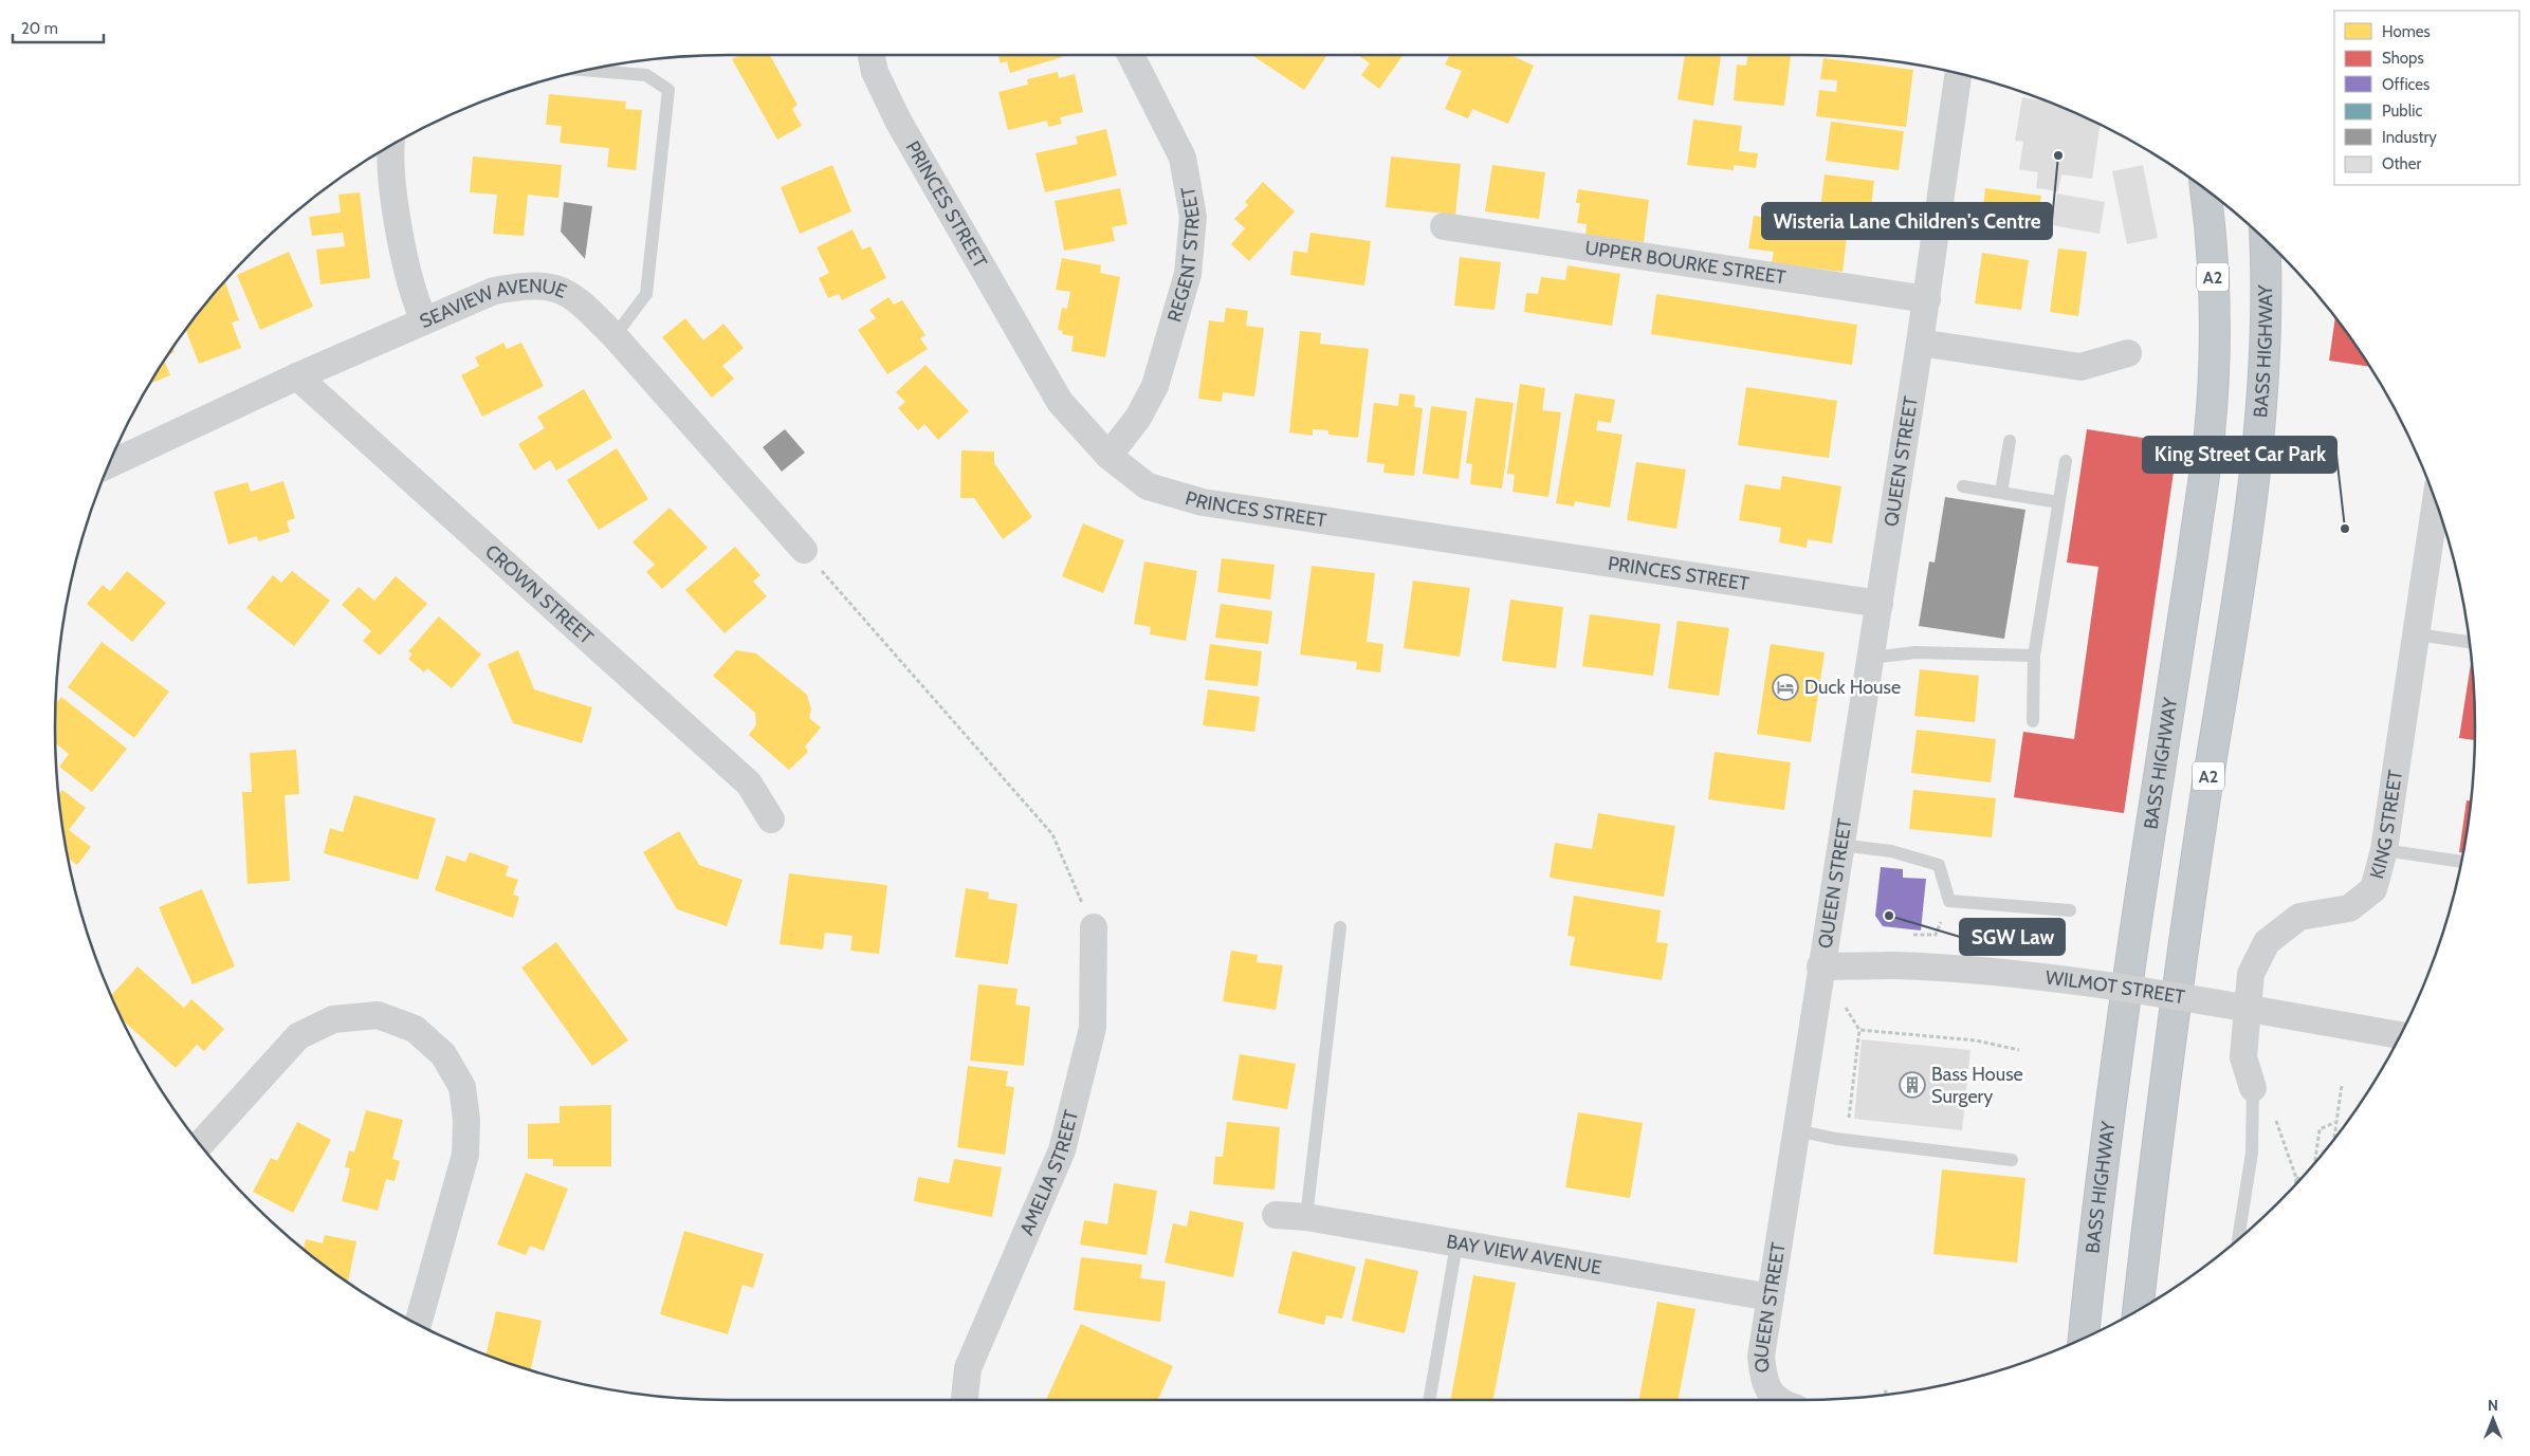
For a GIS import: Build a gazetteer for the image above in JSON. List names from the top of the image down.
{
  "streets": {
    "highway": ["A2", "BASS HIGHWAY"],
    "street": [
      "PRINCES STREET",
      "REGENT STREET",
      "UPPER BOURKE STREET",
      "SEAVIEW AVENUE",
      "QUEEN STREET",
      "CROWN STREET",
      "KING STREET",
      "WILMOT STREET",
      "AMELIA STREET",
      "BAY VIEW AVENUE"
    ]
  },
  "crossings": [
    ["PRINCES STREET", "REGENT STREET"],
    ["PRINCES STREET", "QUEEN STREET"],
    ["UPPER BOURKE STREET", "QUEEN STREET"],
    ["SEAVIEW AVENUE", "CROWN STREET"],
    ["QUEEN STREET", "WILMOT STREET"],
    ["QUEEN STREET", "BAY VIEW AVENUE"]
  ],
  "places": {
    "other": ["Wisteria Lane Children's Centre", "King Street Car Park", "SGW Law"],
    "hotel": ["Duck House"],
    "building": ["Bass House Surgery"]
  },
  "legend": [
    "Homes",
    "Shops",
    "Offices",
    "Public",
    "Industry",
    "Other"
  ],
  "scale_bar": "20 m",
  "north": "top"
}
